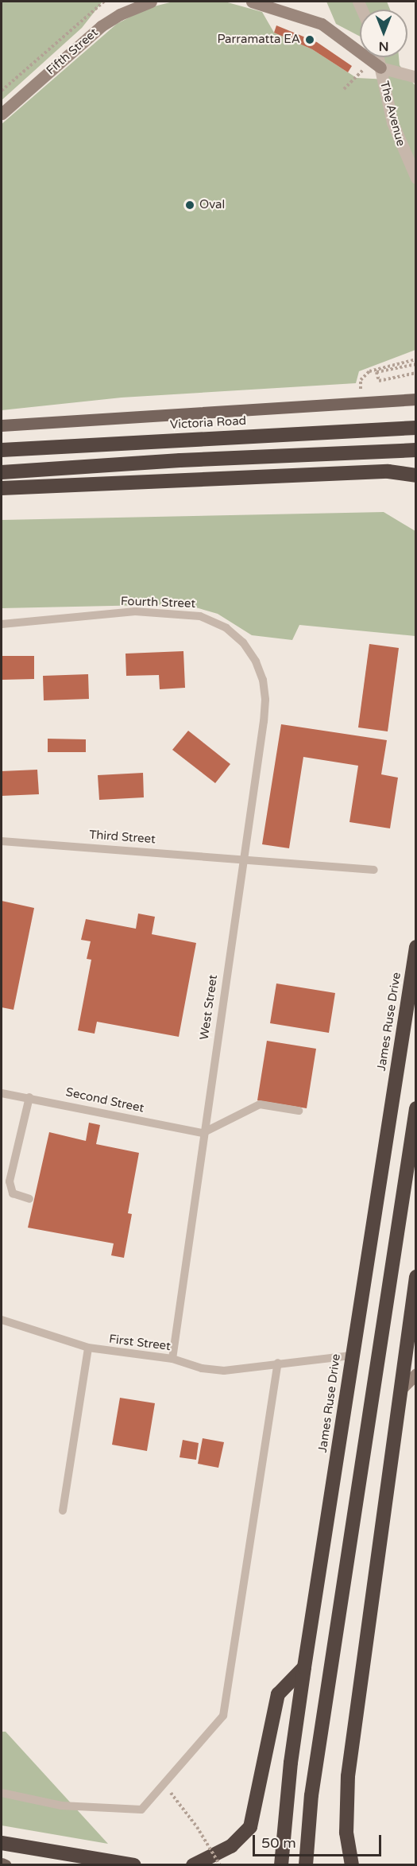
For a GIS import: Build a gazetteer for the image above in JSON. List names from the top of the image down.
{
  "streets": {
    "highway": ["Victoria Road", "James Ruse Drive"],
    "street": ["Fifth Street", "The Avenue"],
    "lane": [
      "Fourth Street",
      "Third Street",
      "West Street",
      "Second Street",
      "First Street"
    ]
  },
  "crossings": [
    ["Fourth Street", "West Street"],
    ["Third Street", "West Street"],
    ["West Street", "Second Street"],
    ["West Street", "First Street"],
    ["James Ruse Drive", "First Street"]
  ],
  "places": ["Parramatta EA", "Oval"],
  "scale_bar": "50 m",
  "north": "bottom"
}
